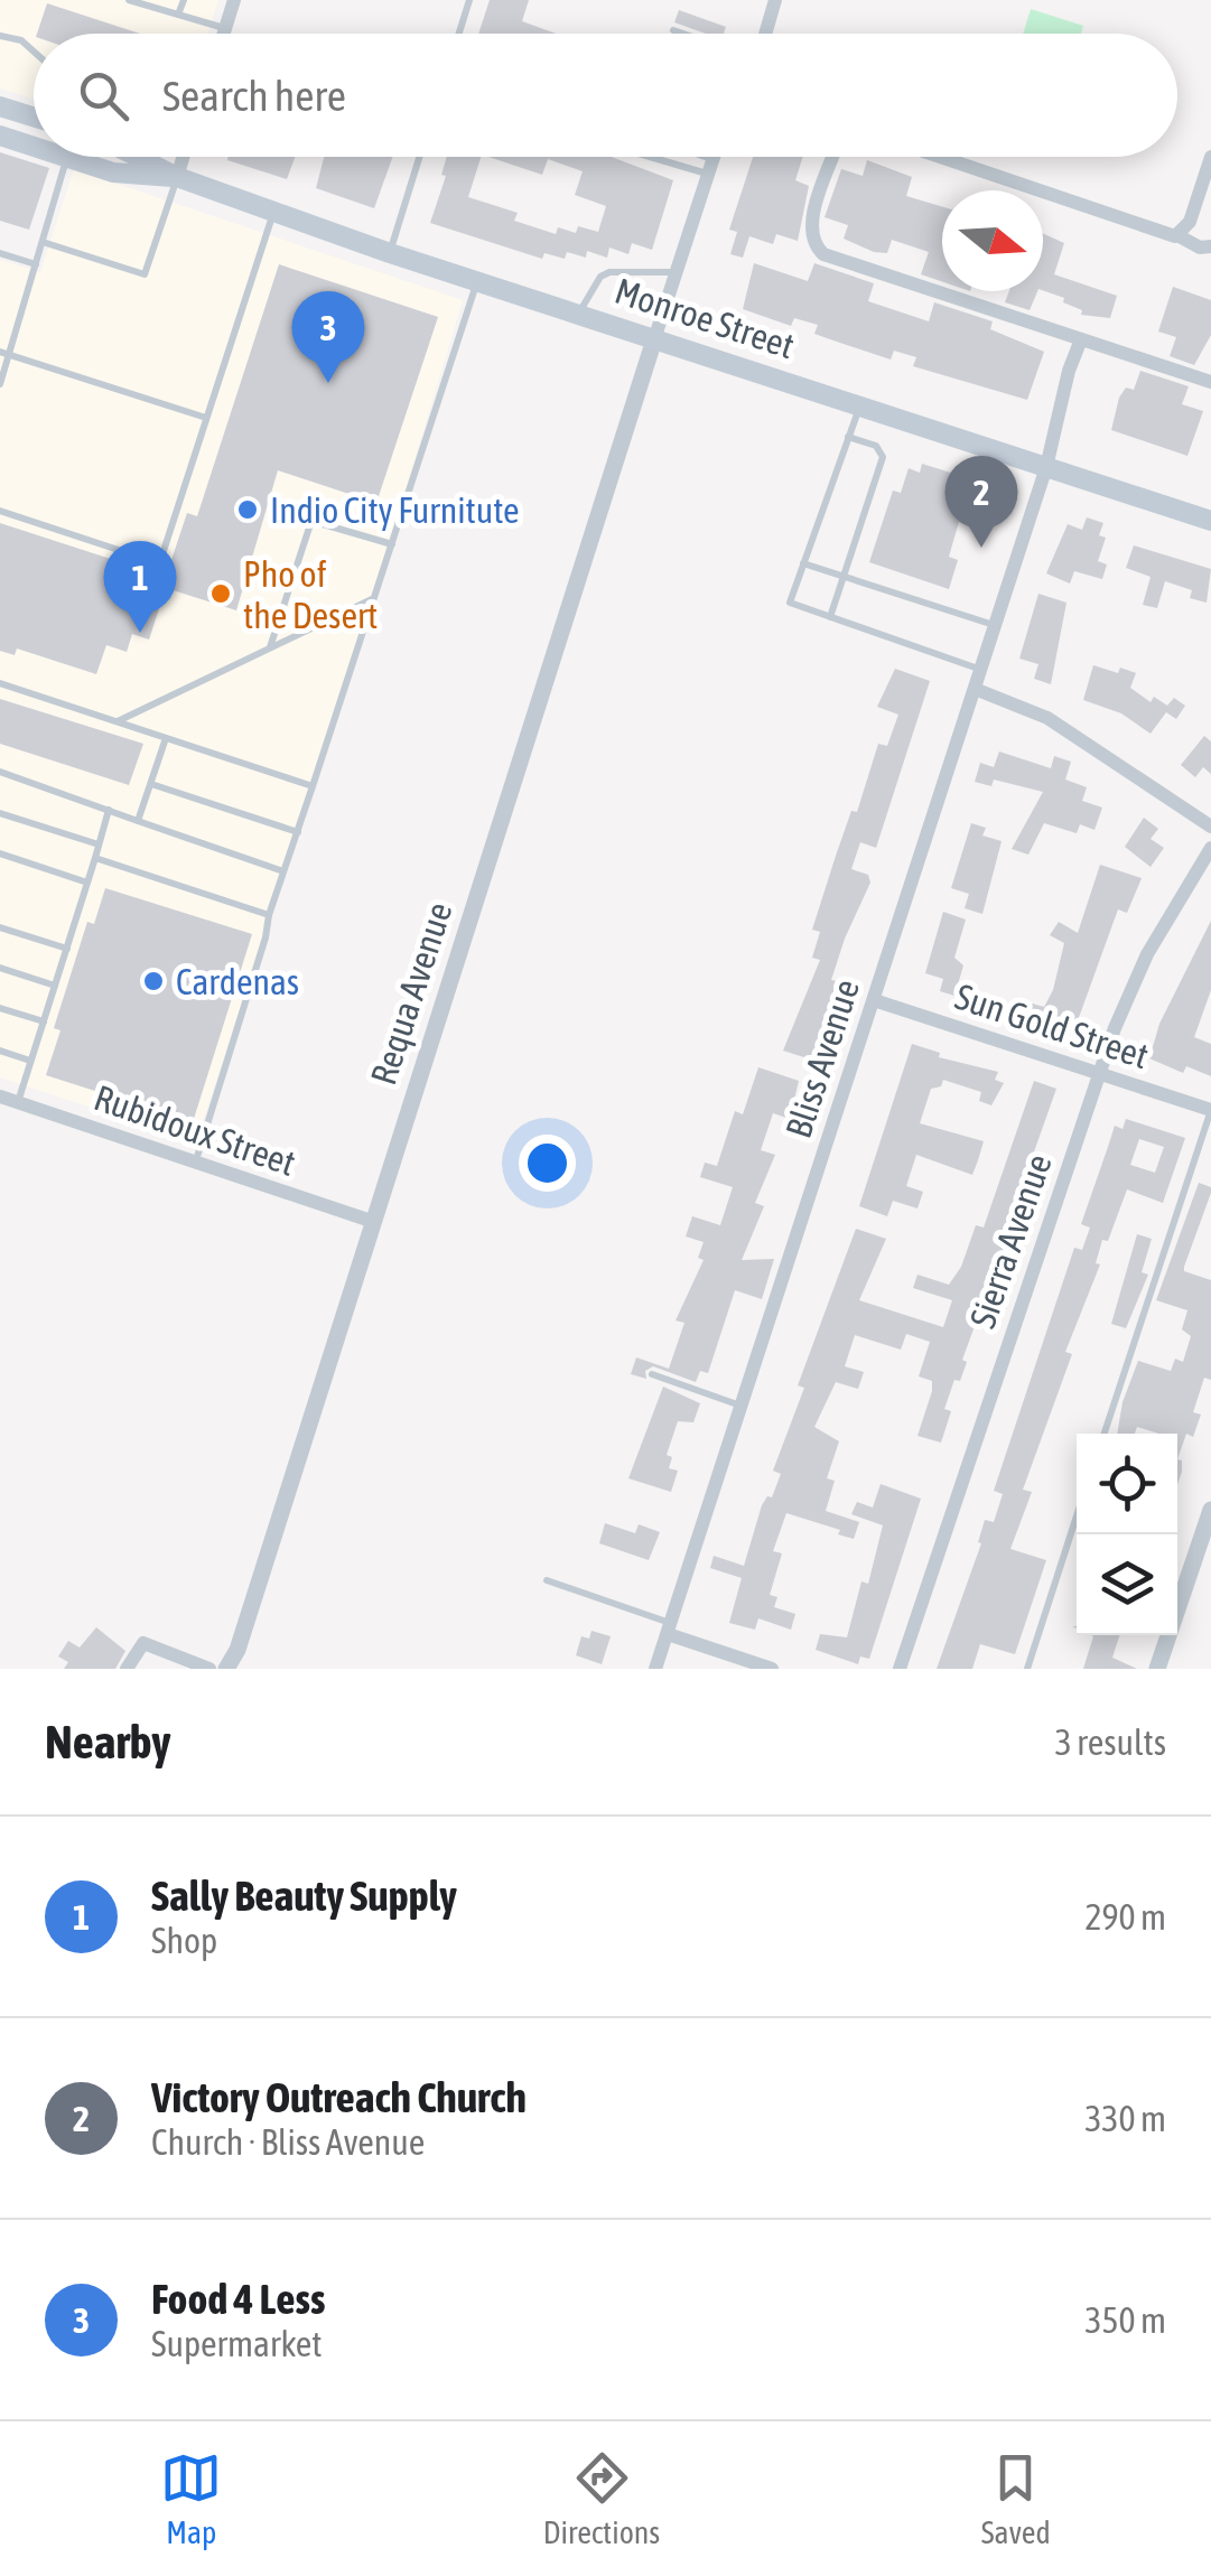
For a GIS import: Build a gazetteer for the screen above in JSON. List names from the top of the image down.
{
  "streets": {
    "main road": ["Monroe Street"],
    "street": [
      "Requa Avenue",
      "Sun Gold Street",
      "Bliss Avenue",
      "Rubidoux Street",
      "Sierra Avenue"
    ]
  },
  "crossings": [
    ["Monroe Street", "Requa Avenue"],
    ["Monroe Street", "Bliss Avenue"],
    ["Requa Avenue", "Rubidoux Street"],
    ["Sun Gold Street", "Bliss Avenue"],
    ["Sun Gold Street", "Sierra Avenue"]
  ],
  "places": ["Indio City Furnitute", "Pho of the Desert", "Cardenas"],
  "north": "right",
  "page": {
    "search": "Search here",
    "pins": ["3", "2", "1"],
    "heading": ["Nearby", "3 results"],
    "list": [
      {
        "mark": "1",
        "name": "Sally Beauty Supply",
        "note": "Shop",
        "value": "290 m"
      },
      {
        "mark": "2",
        "name": "Victory Outreach Church",
        "note": "Church · Bliss Avenue",
        "value": "330 m"
      },
      {
        "mark": "3",
        "name": "Food 4 Less",
        "note": "Supermarket",
        "value": "350 m"
      }
    ],
    "nav": ["Map", "Directions", "Saved"]
  }
}
